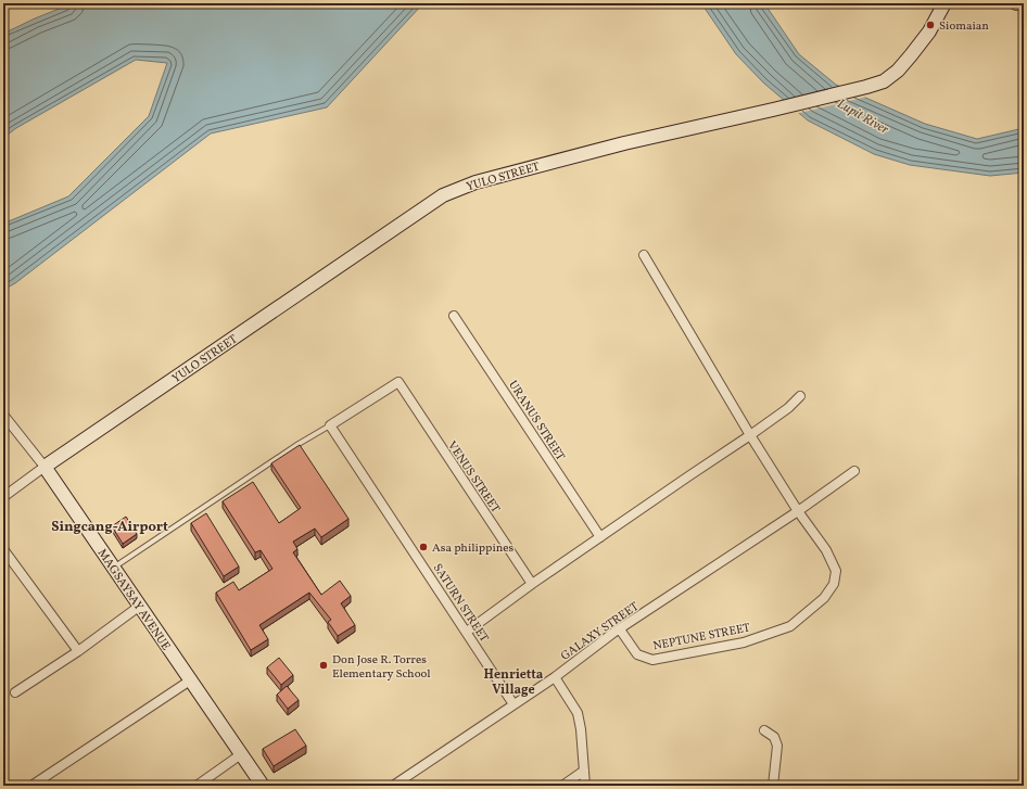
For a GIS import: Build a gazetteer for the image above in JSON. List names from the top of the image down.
{
  "streets": {
    "street": [
      "YULO STREET",
      "URANUS STREET",
      "VENUS STREET",
      "MAGSAYSAY AVENUE",
      "SATURN STREET",
      "GALAXY STREET",
      "NEPTUNE STREET"
    ]
  },
  "crossings": [
    ["YULO STREET", "MAGSAYSAY AVENUE"],
    ["VENUS STREET", "SATURN STREET"],
    ["SATURN STREET", "GALAXY STREET"],
    ["GALAXY STREET", "NEPTUNE STREET"]
  ],
  "districts": ["Singcang-Airport", "Henrietta Village"],
  "water": ["Lupit River"],
  "places": ["Siomaian", "Asa philippines", "Don Jose R. Torres Elementary School"]
}
